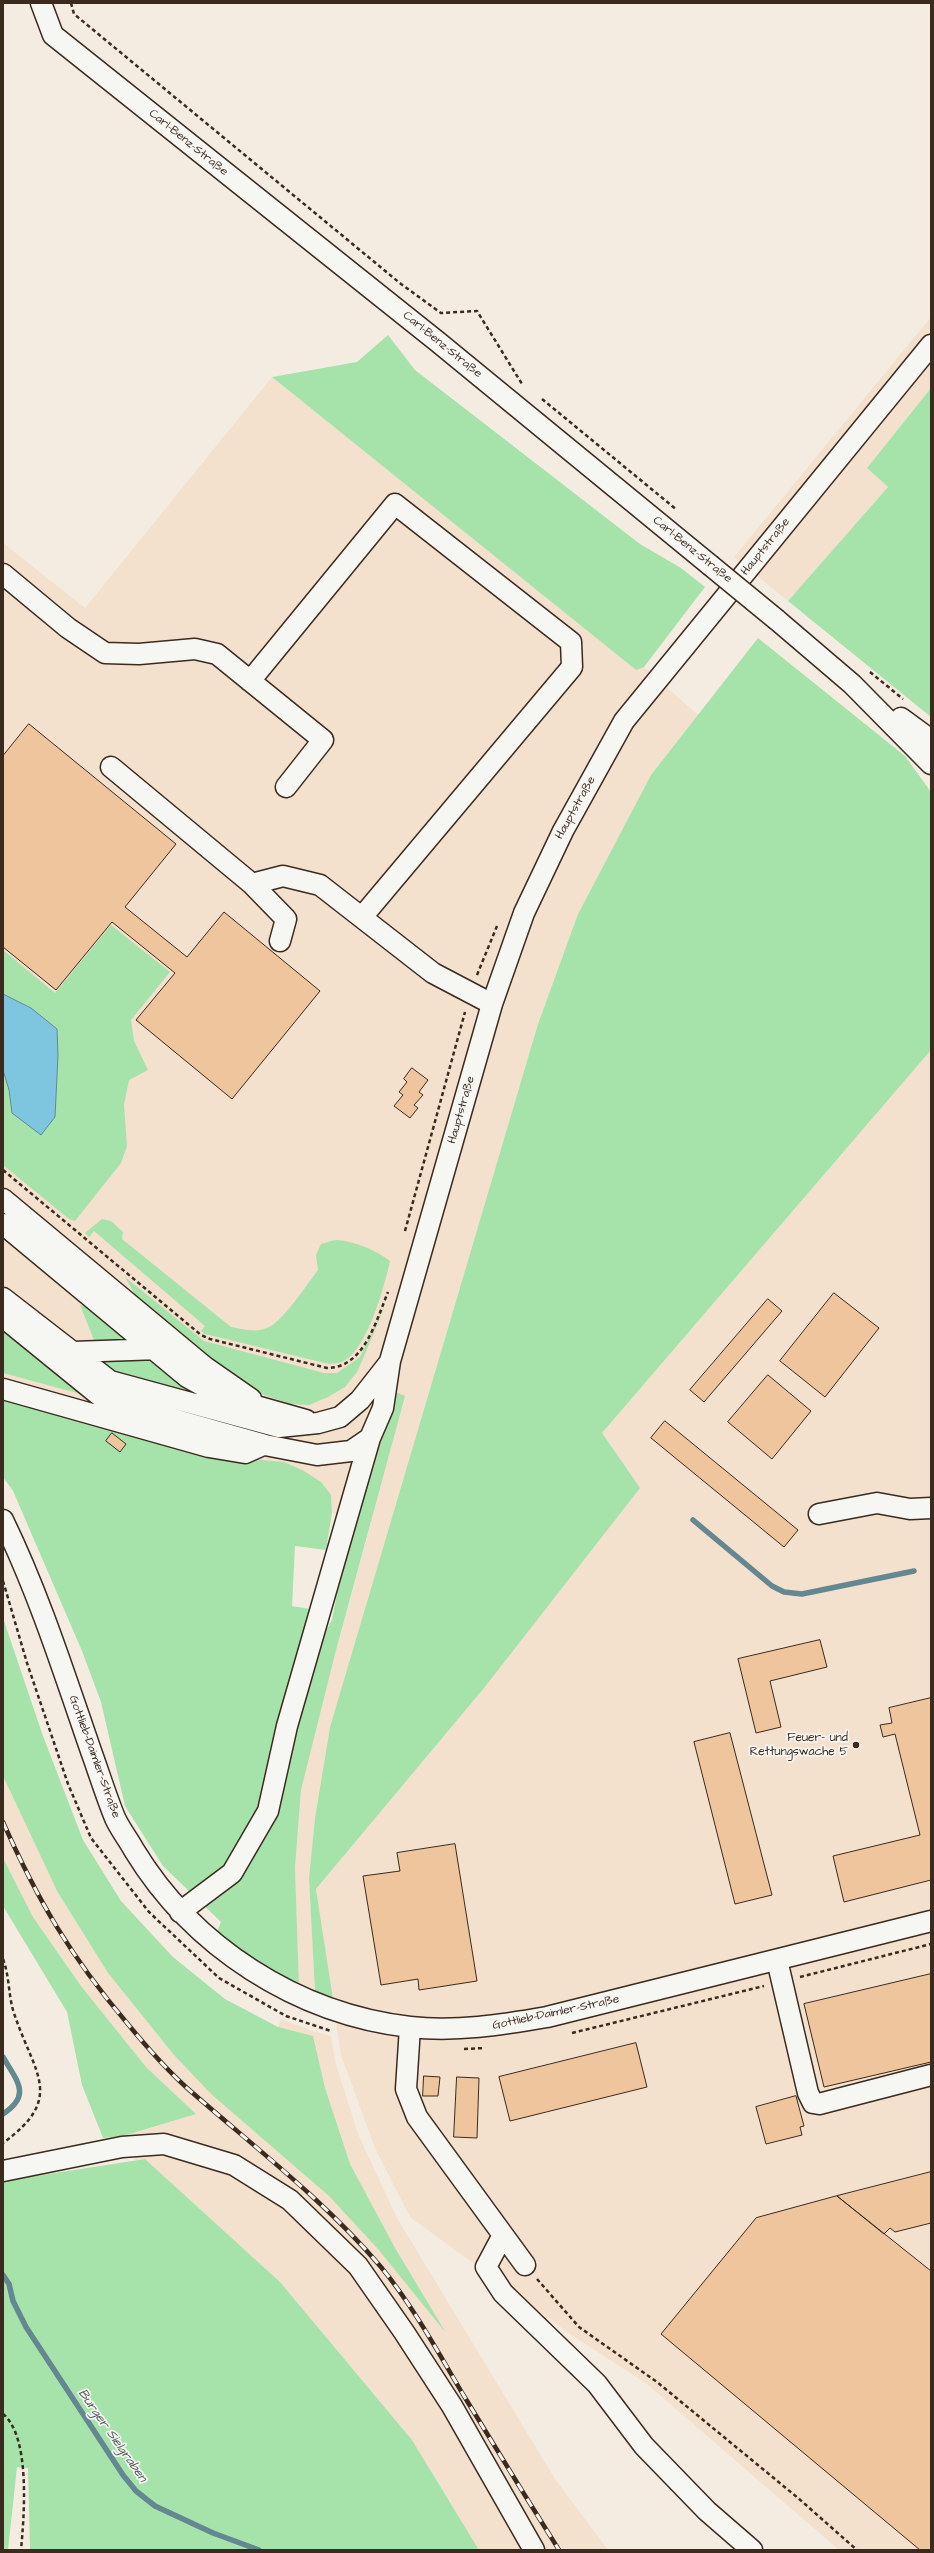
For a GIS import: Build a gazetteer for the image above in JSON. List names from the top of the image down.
{
  "streets": {
    "street": ["Carl-Benz-Straße", "Hauptstraße", "Gottlieb-Daimler-Straße"]
  },
  "water": ["Burger Sielgraben"],
  "places": ["Feuer- und Rettungswache 5"]
}
